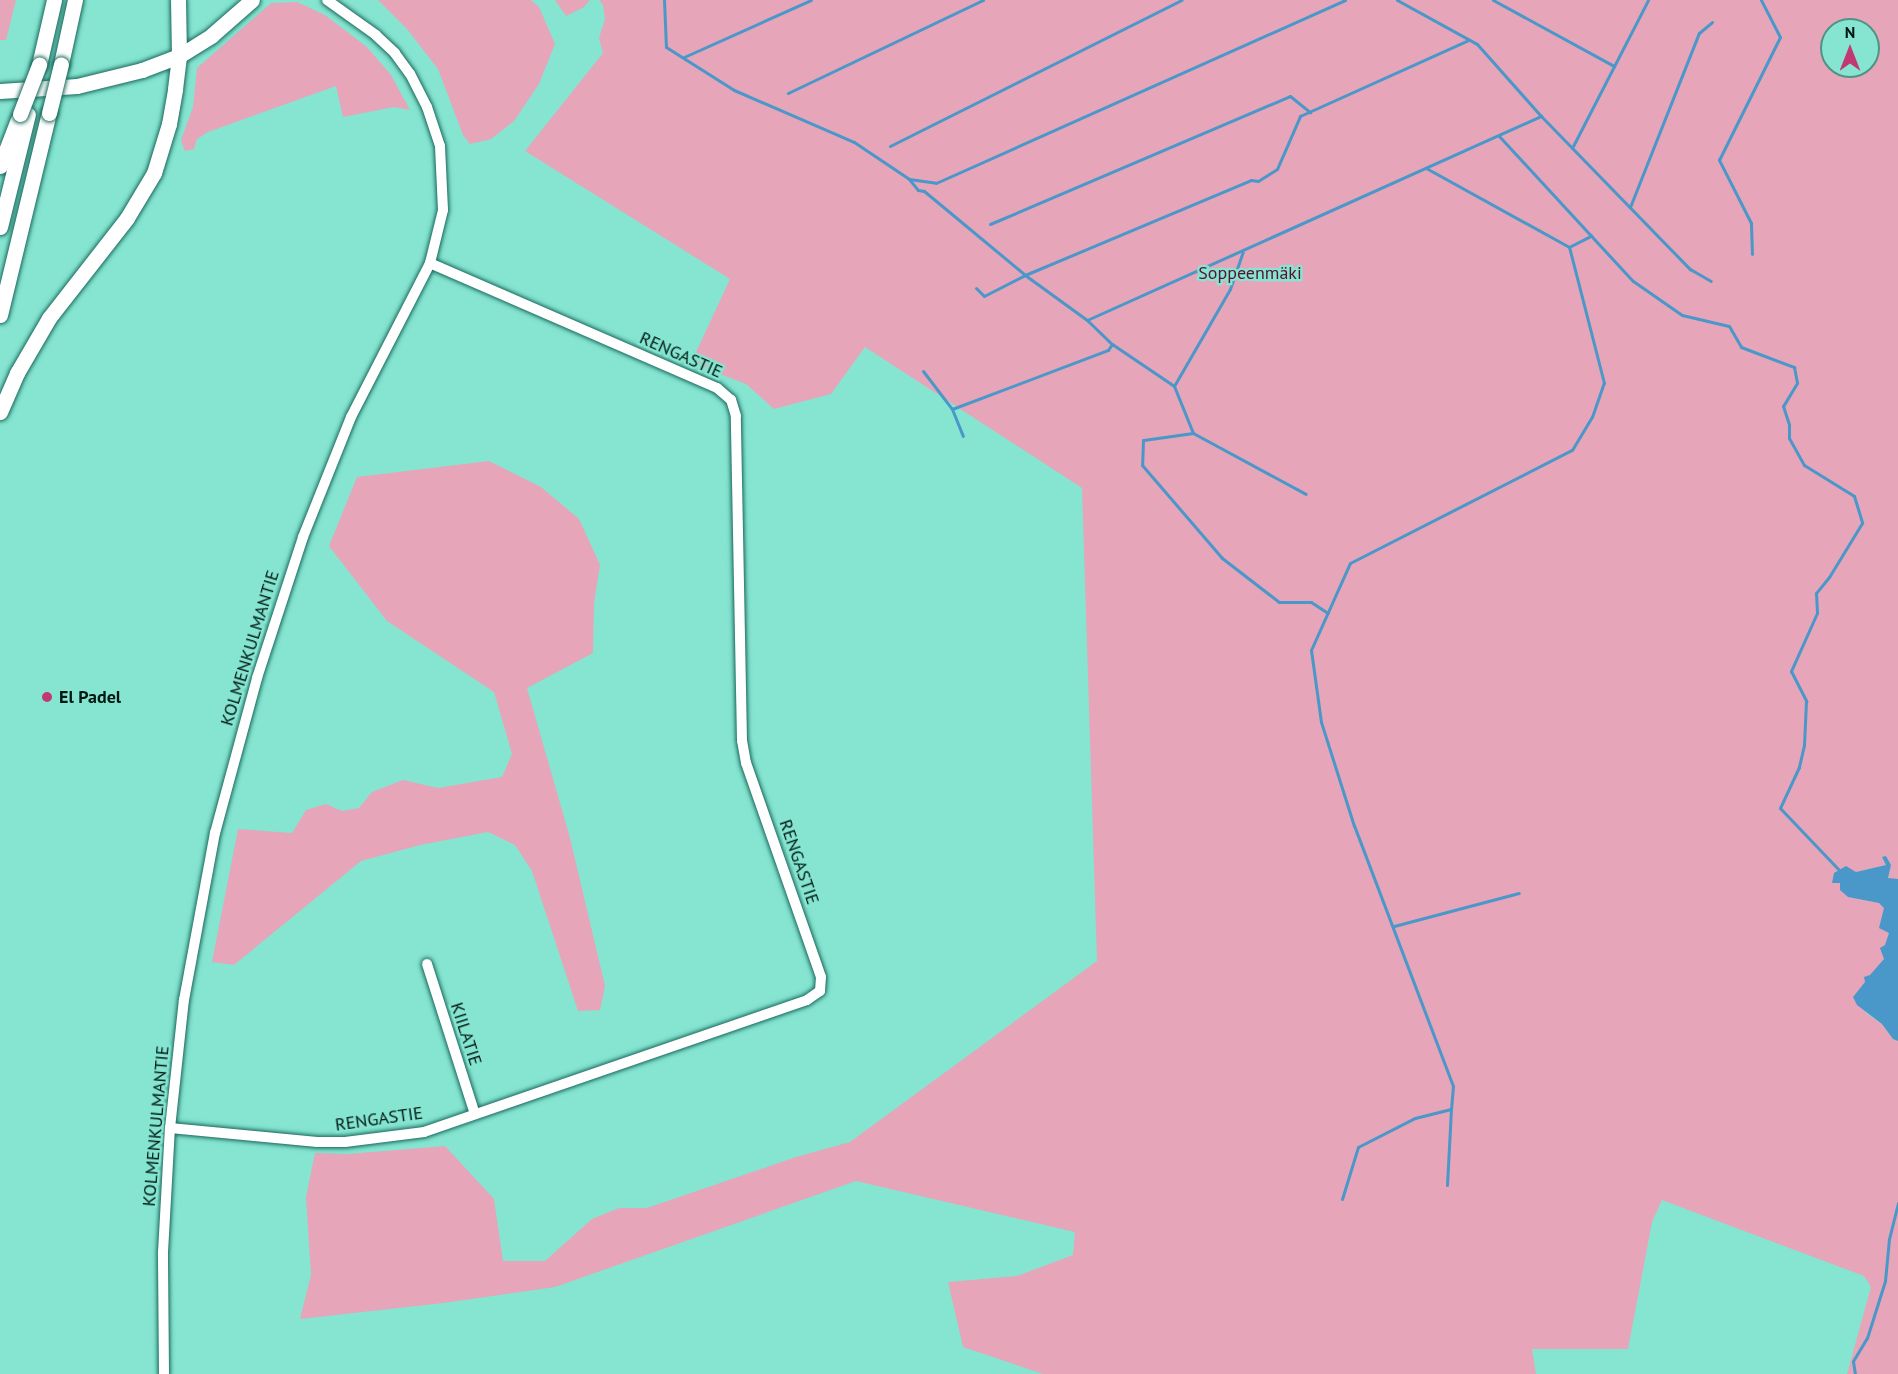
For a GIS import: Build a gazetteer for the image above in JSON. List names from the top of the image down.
{
  "streets": {
    "street": ["RENGASTIE", "KOLMENKULMANTIE", "KIILATIE"]
  },
  "crossings": [
    ["RENGASTIE", "KOLMENKULMANTIE"],
    ["RENGASTIE", "KIILATIE"]
  ],
  "parks": ["Soppeenmäki"],
  "places": ["El Padel"],
  "north": "top"
}
